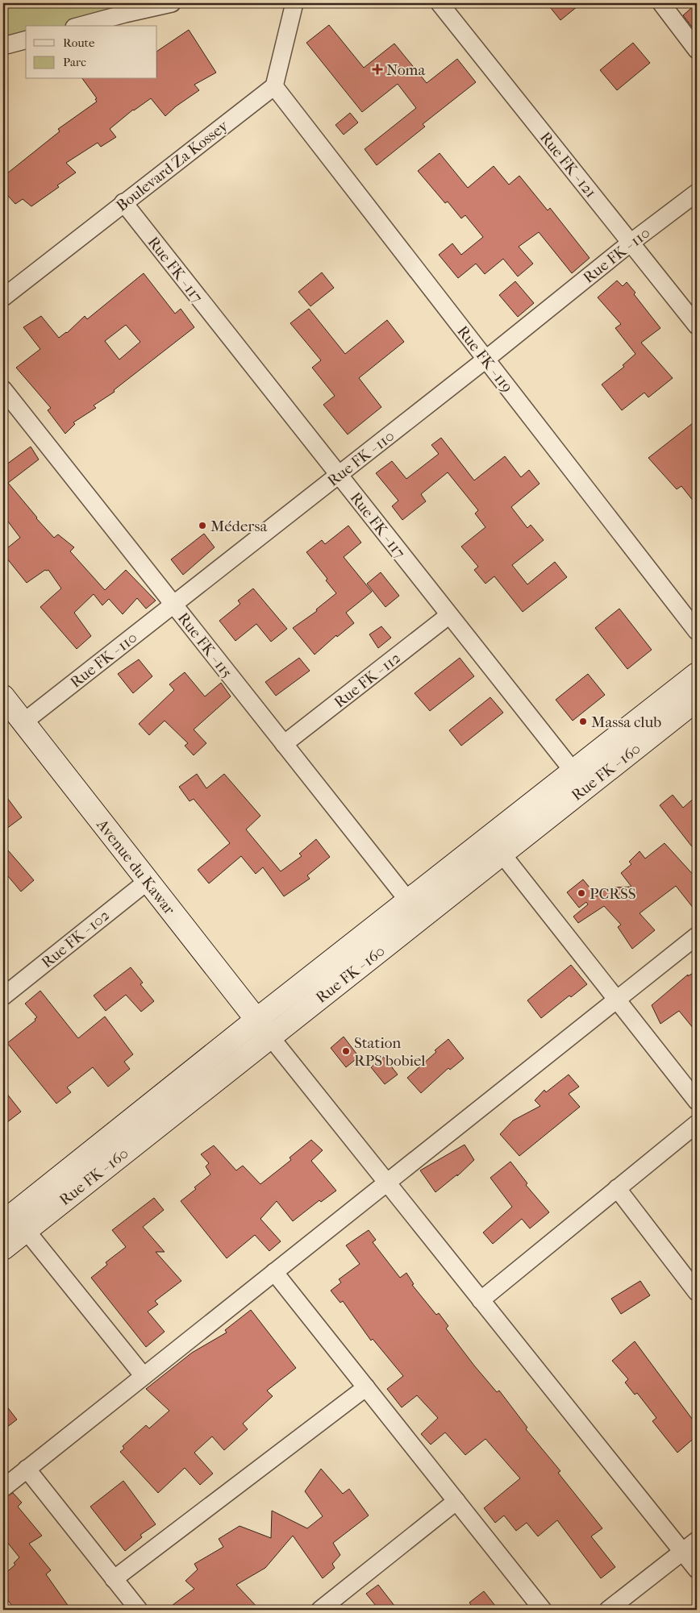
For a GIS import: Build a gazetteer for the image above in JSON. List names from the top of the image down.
{
  "streets": {
    "main road": ["Rue FK - 160", "Avenue du Kawar"],
    "street": [
      "Rue FK - 121",
      "Boulevard Za Kossey",
      "Rue FK - 110",
      "Rue FK - 117",
      "Rue FK - 119",
      "Rue FK - 115",
      "Rue FK - 112",
      "Rue FK - 102"
    ]
  },
  "crossings": [
    ["Rue FK - 121", "Rue FK - 110"],
    ["Boulevard Za Kossey", "Rue FK - 117"],
    ["Boulevard Za Kossey", "Rue FK - 119"],
    ["Rue FK - 110", "Rue FK - 117"],
    ["Rue FK - 110", "Rue FK - 119"],
    ["Rue FK - 110", "Rue FK - 115"],
    ["Rue FK - 110", "Avenue du Kawar"],
    ["Rue FK - 117", "Rue FK - 112"],
    ["Rue FK - 117", "Rue FK - 160"],
    ["Rue FK - 115", "Rue FK - 112"],
    ["Rue FK - 115", "Rue FK - 160"],
    ["Rue FK - 160", "Avenue du Kawar"],
    ["Avenue du Kawar", "Rue FK - 102"]
  ],
  "places": {
    "health": ["Noma"],
    "other": [
      "Médersa",
      "Massa club",
      "PCRSS",
      "Station RPS bobiel"
    ]
  },
  "legend": ["Route", "Parc"]
}
